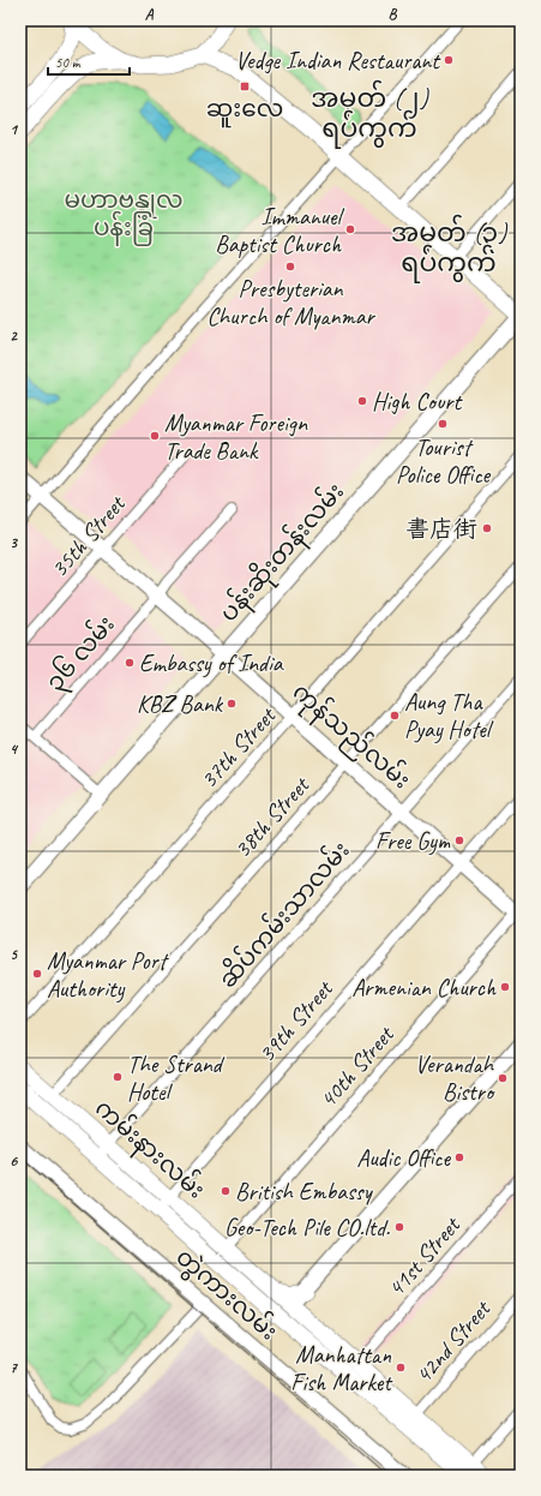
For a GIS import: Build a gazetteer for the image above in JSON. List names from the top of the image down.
{
  "streets": {
    "main road": [
      "ပန်းဆိုးတန်းလမ်း",
      "ကုန်သည်လမ်း",
      "ကမ်းနားလမ်း",
      "တွဲကားလမ်း"
    ],
    "street": [
      "35th Street",
      "၃၆ လမ်း",
      "37th Street",
      "38th Street",
      "ဆိပ်ကမ်းသာလမ်း",
      "39th Street",
      "40th Street",
      "41st Street",
      "42nd Street"
    ]
  },
  "crossings": [
    ["35th Street", "ကုန်သည်လမ်း"],
    ["ပန်းဆိုးတန်းလမ်း", "ကုန်သည်လမ်း"],
    ["၃၆ လမ်း", "ကုန်သည်လမ်း"],
    ["ကုန်သည်လမ်း", "37th Street"],
    ["ကုန်သည်လမ်း", "38th Street"],
    ["ကုန်သည်လမ်း", "ဆိပ်ကမ်းသာလမ်း"],
    ["ကုန်သည်လမ်း", "39th Street"],
    ["ကုန်သည်လမ်း", "40th Street"],
    ["38th Street", "ကမ်းနားလမ်း"],
    ["ဆိပ်ကမ်းသာလမ်း", "ကမ်းနားလမ်း"],
    ["39th Street", "ကမ်းနားလမ်း"],
    ["40th Street", "ကမ်းနားလမ်း"],
    ["ကမ်းနားလမ်း", "41st Street"],
    ["ကမ်းနားလမ်း", "42nd Street"]
  ],
  "districts": ["အမှတ် (၂) ရပ်ကွက်", "အမှတ် (၃) ရပ်ကွက်"],
  "parks": ["မဟာဗန္ဓုလ ပန်းခြံ"],
  "places": {
    "other": [
      "Vedge Indian Restaurant",
      "Immanuel Baptist Church",
      "Presbyterian Church of Myanmar",
      "High Court",
      "Tourist Police Office",
      "Myanmar Foreign Trade Bank",
      "書店街",
      "Embassy of India",
      "KBZ Bank",
      "Aung Tha Pyay Hotel",
      "Free Gym",
      "Myanmar Port Authority",
      "Armenian Church",
      "The Strand Hotel",
      "Verandah Bistro",
      "Audic Office",
      "British Embassy",
      "Geo-Tech Pile CO.ltd.",
      "Manhattan Fish Market"
    ],
    "transit": ["ဆူးလေ"]
  },
  "scale_bar": "50 m",
  "grid": {
    "columns": ["A", "B"],
    "rows": [
      "1",
      "2",
      "3",
      "4",
      "5",
      "6",
      "7"
    ]
  }
}
